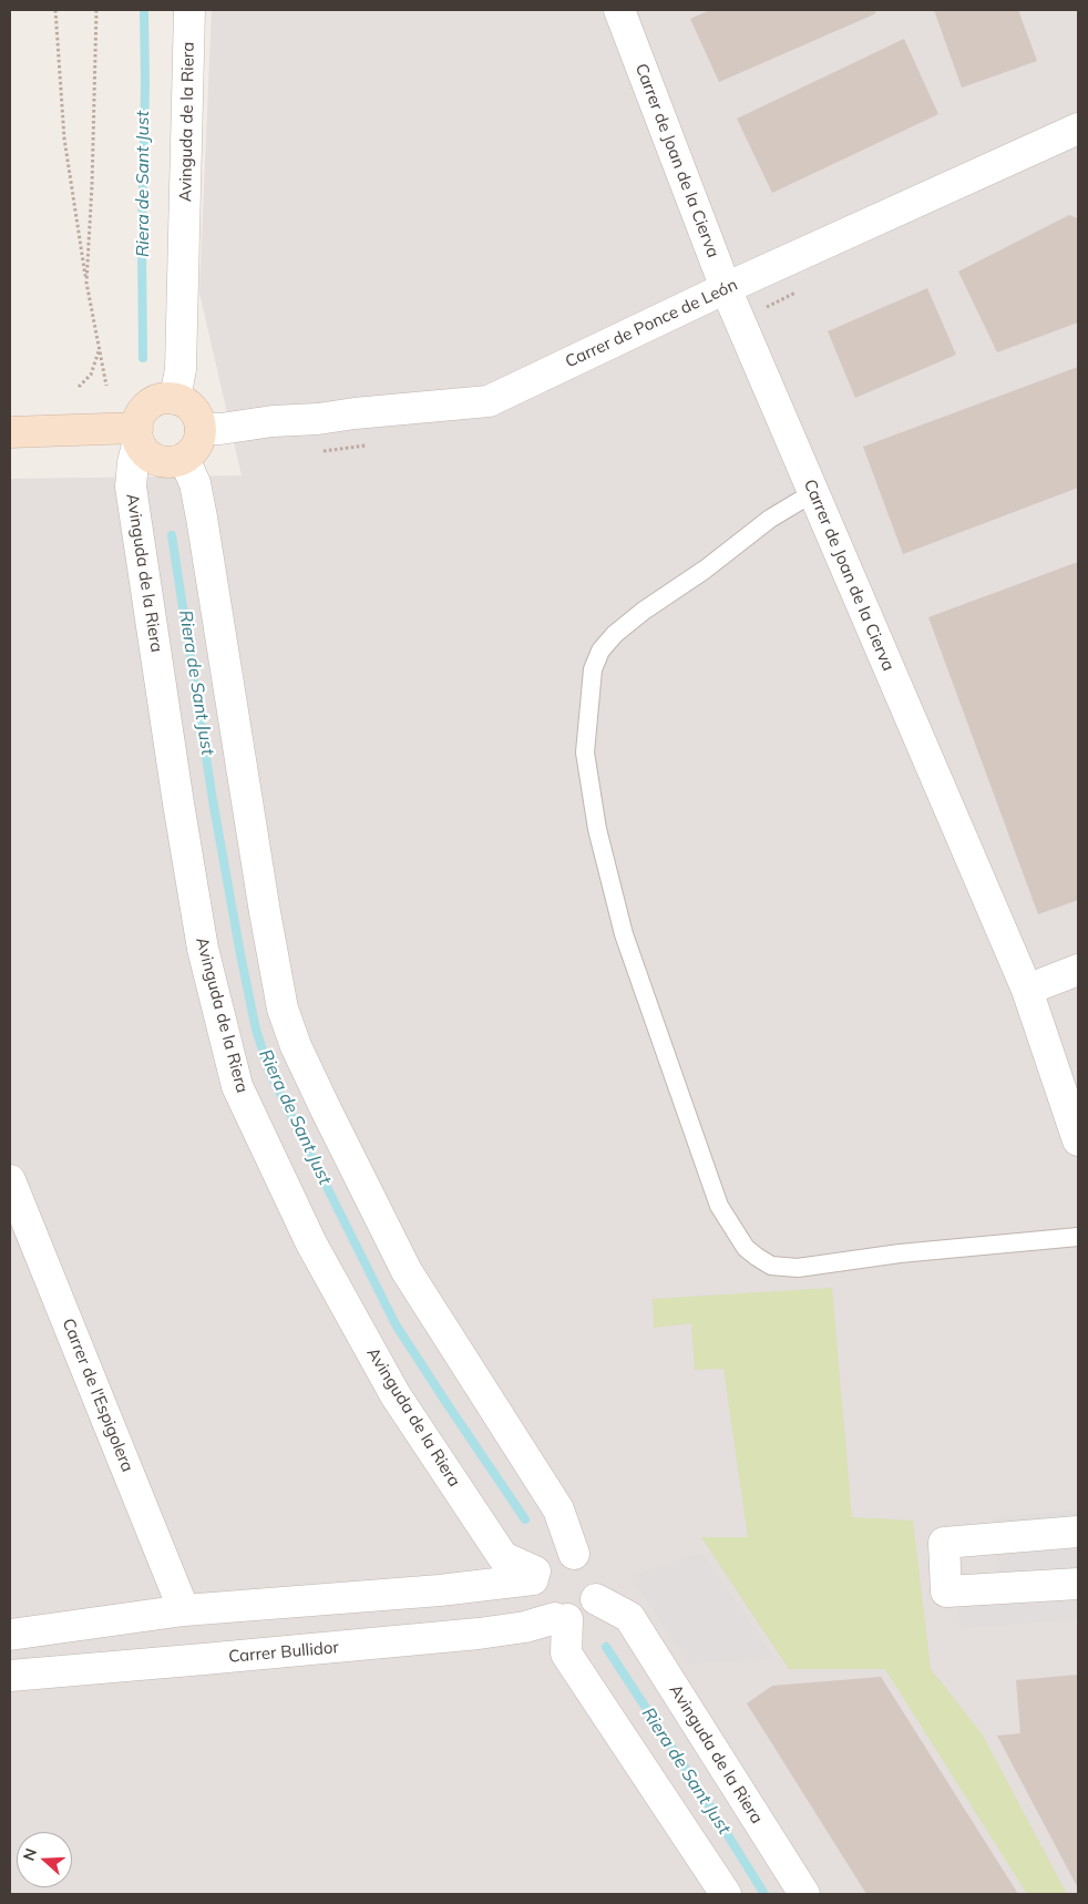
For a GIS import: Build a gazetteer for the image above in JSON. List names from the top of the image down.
{
  "streets": {
    "street": [
      "Avinguda de la Riera",
      "Carrer de Joan de la Cierva",
      "Carrer de Ponce de León",
      "Carrer de l'Espigolera",
      "Carrer Bullidor"
    ]
  },
  "crossings": [
    ["Avinguda de la Riera", "Carrer de Ponce de León"],
    ["Avinguda de la Riera", "Carrer Bullidor"],
    ["Carrer de Joan de la Cierva", "Carrer de Ponce de León"]
  ],
  "water": ["Riera de Sant Just"],
  "north": "left"
}
